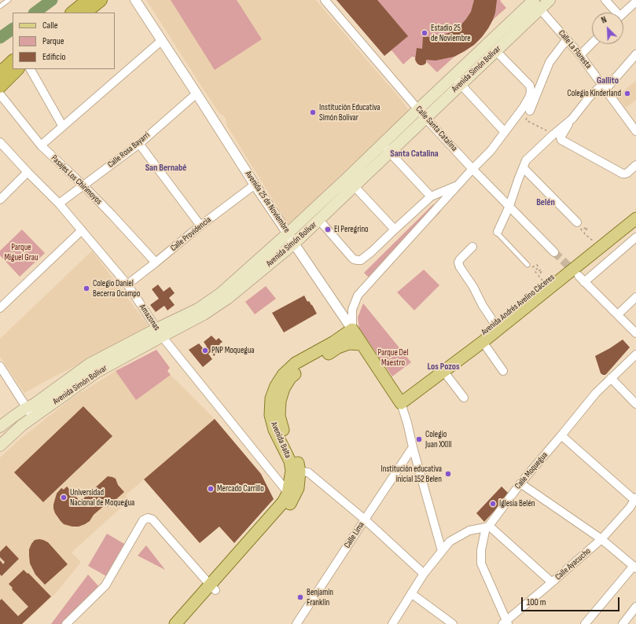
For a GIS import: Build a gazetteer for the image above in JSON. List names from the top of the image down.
{
  "streets": {
    "main road": [
      "Avenida Simón Bolívar",
      "Avenida 25 de Noviembre",
      "Avenida Andrés Avelino Cáceres",
      "Avenida Balta"
    ],
    "street": [
      "Calle La Floresta",
      "Calle Santa Catalina",
      "Calle Rosa Bayarri",
      "Pasajes Los Chirimoyos",
      "Calle Providencia",
      "Amazonas",
      "Calle Moquegua",
      "Calle Lima",
      "Calle Ayacucho"
    ]
  },
  "crossings": [
    ["Calle La Floresta", "Avenida Simón Bolívar"],
    ["Avenida Simón Bolívar", "Calle Santa Catalina"],
    ["Avenida Simón Bolívar", "Avenida 25 de Noviembre"],
    ["Avenida Simón Bolívar", "Amazonas"],
    ["Calle Rosa Bayarri", "Pasajes Los Chirimoyos"],
    ["Calle Rosa Bayarri", "Avenida 25 de Noviembre"],
    ["Calle Rosa Bayarri", "Amazonas"],
    ["Pasajes Los Chirimoyos", "Calle Providencia"],
    ["Avenida 25 de Noviembre", "Calle Providencia"],
    ["Avenida 25 de Noviembre", "Avenida Andrés Avelino Cáceres"],
    ["Avenida 25 de Noviembre", "Avenida Balta"],
    ["Calle Providencia", "Amazonas"],
    ["Amazonas", "Avenida Balta"]
  ],
  "districts": [
    "Gallito",
    "Santa Catalina",
    "San Bernabé",
    "Belén",
    "Los Pozos"
  ],
  "parks": ["Parque Miguel Grau", "Parque Del Maestro"],
  "places": [
    "Estadio 25 de Noviembre",
    "Colegio Kinderland",
    "Institución Educativa Simón Bolívar",
    "El Peregrino",
    "Colegio Daniel Becerra Ocampo",
    "PNP Moquegua",
    "Colegio Juan XXIII",
    "Institución educativa inicial 152 Belen",
    "Mercado Carrillo",
    "Universidad Nacional de Moquegua",
    "Iglesia Belén",
    "Benjamin Franklin"
  ],
  "legend": ["Calle", "Parque", "Edificio"],
  "scale_bar": "100 m",
  "north": "top left"
}
